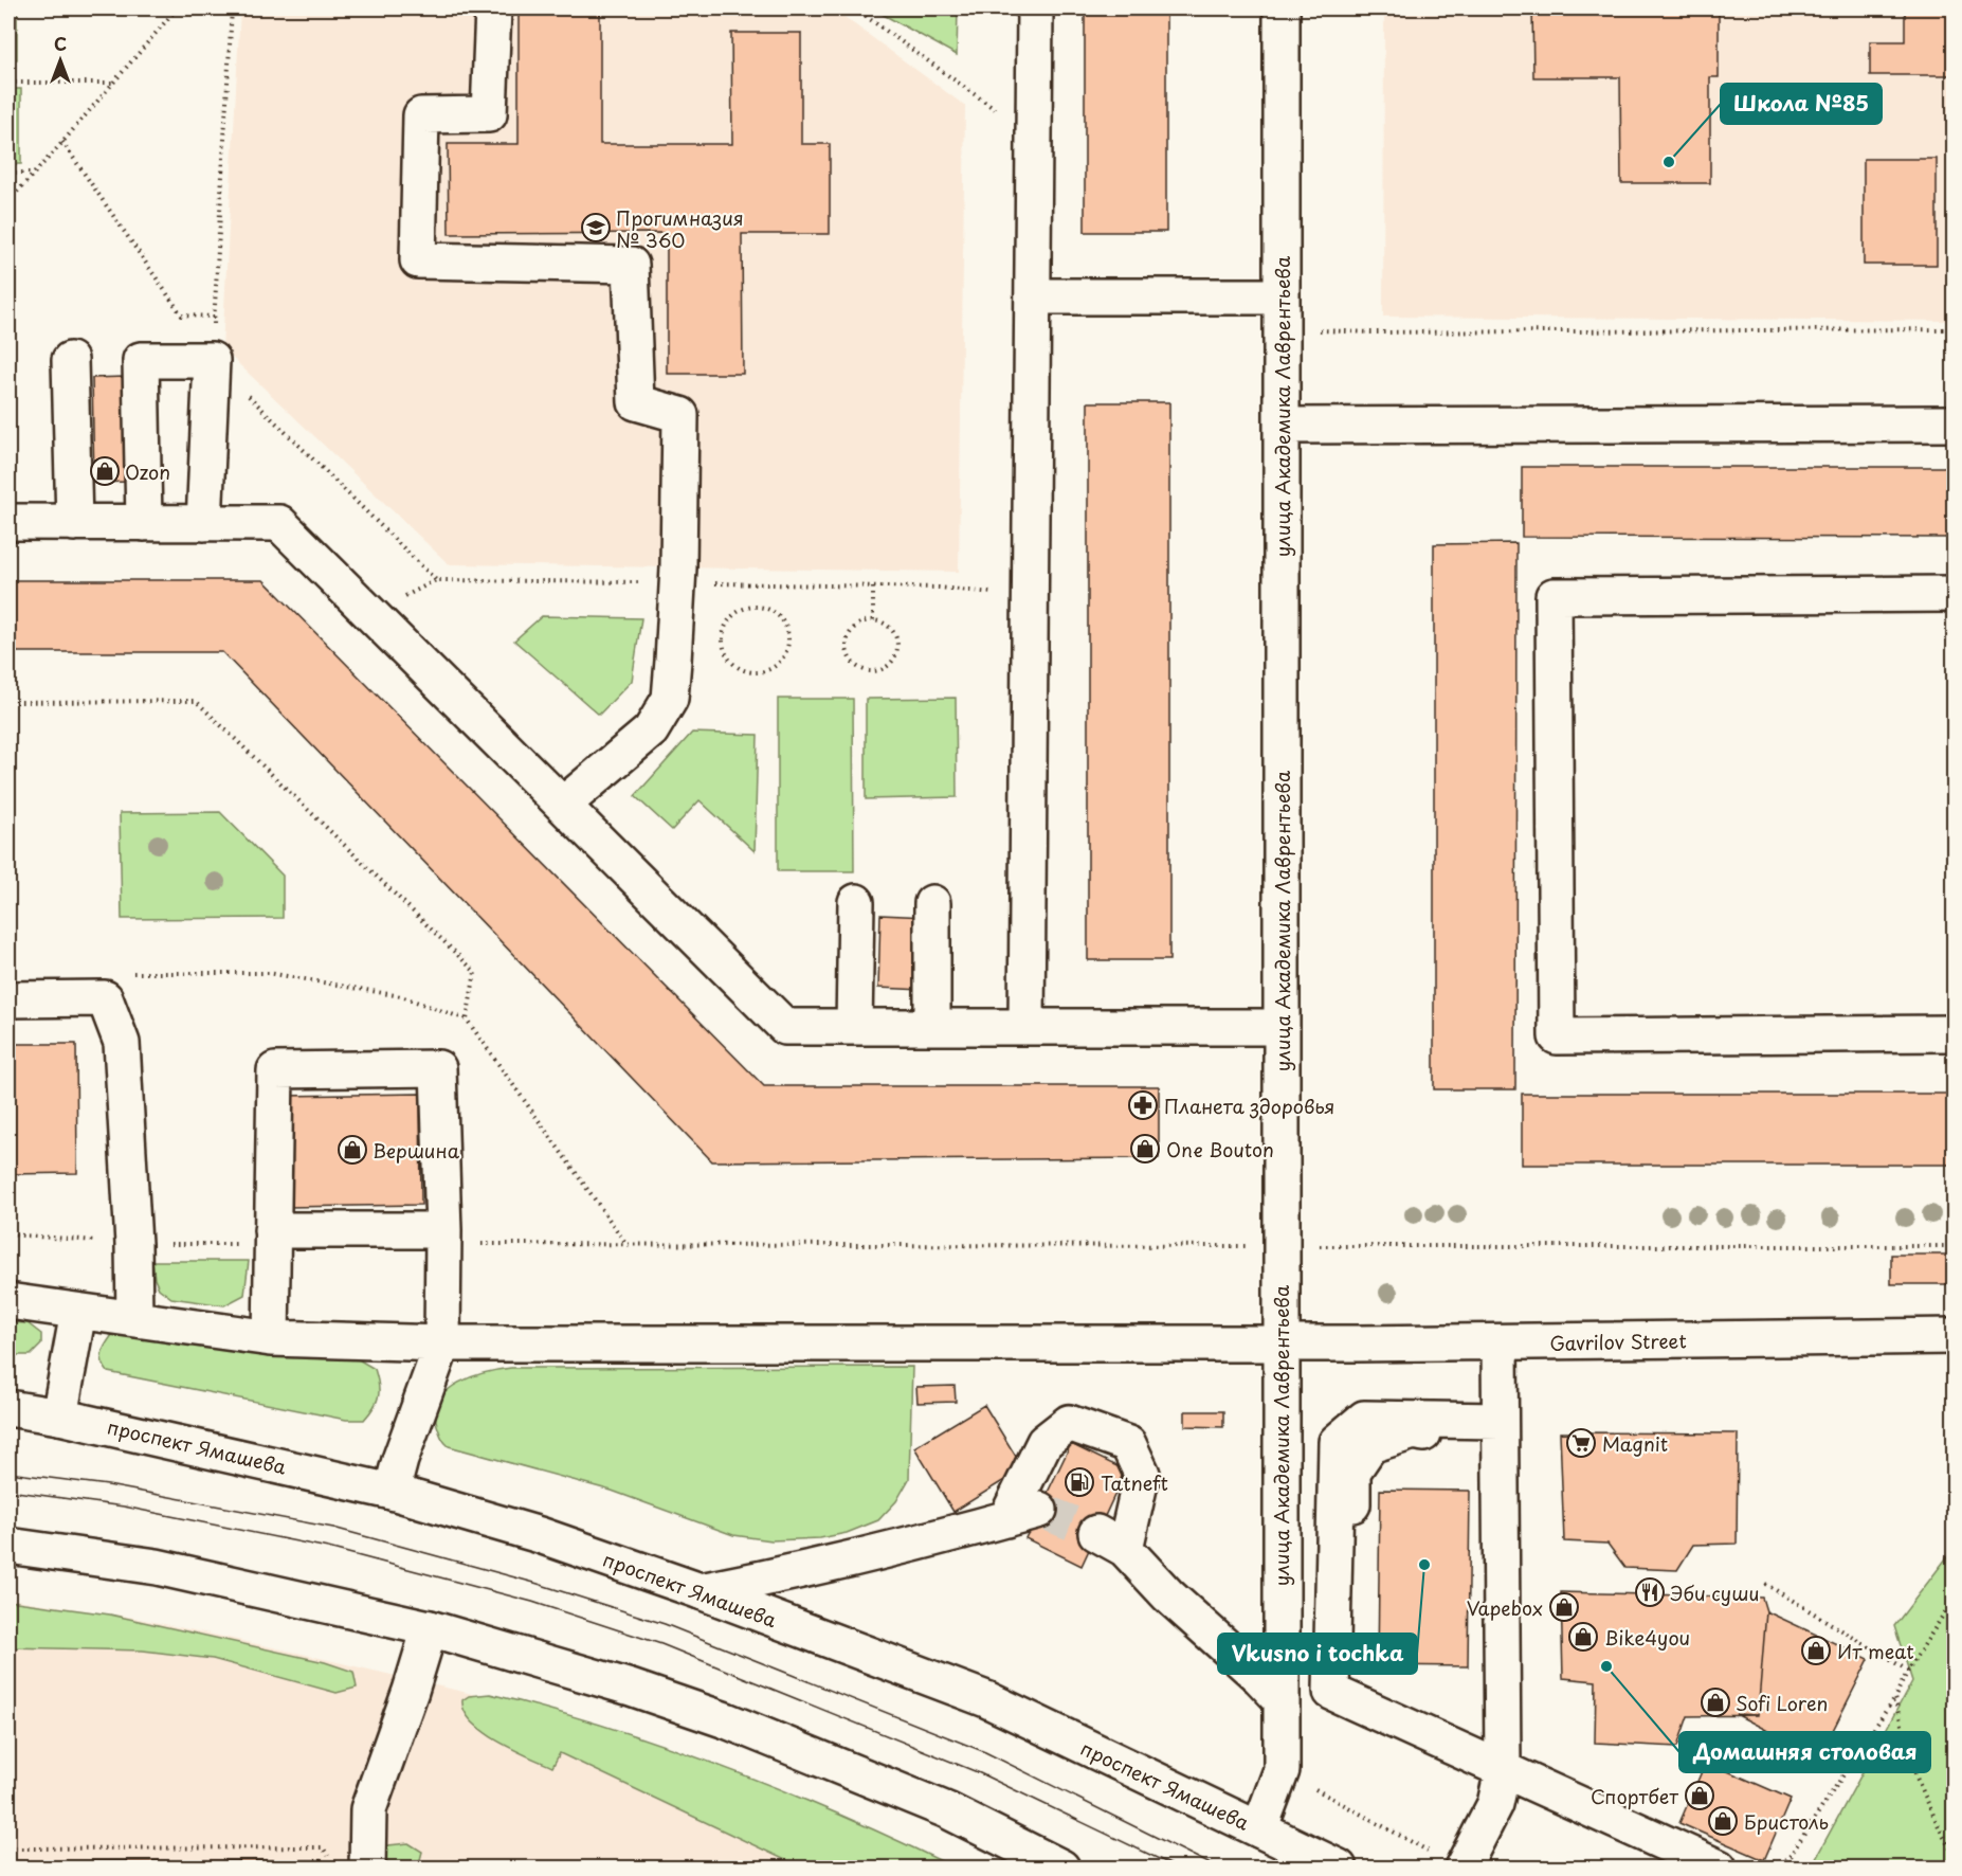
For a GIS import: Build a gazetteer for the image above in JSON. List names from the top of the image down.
{
  "streets": {
    "main road": ["улица Академика Лаврентьева", "Gavrilov Street", "проспект Ямашева"]
  },
  "crossings": [
    ["улица Академика Лаврентьева", "Gavrilov Street"],
    ["улица Академика Лаврентьева", "проспект Ямашева"]
  ],
  "places": {
    "other": ["Школа №85", "Vkusno i tochka", "Домашняя столовая"],
    "school or university": ["Прогимназия № 360"],
    "shop": [
      "Ozon",
      "One Bouton",
      "Вершина",
      "Vapebox",
      "Bike4you",
      "Ит meat",
      "Sofi Loren",
      "Спортбет",
      "Бристоль"
    ],
    "pharmacy": ["Планета здоровья"],
    "supermarket": ["Magnit"],
    "fuel station": ["Tatneft"],
    "restaurant": ["Эби суши"]
  },
  "north": "top"
}
